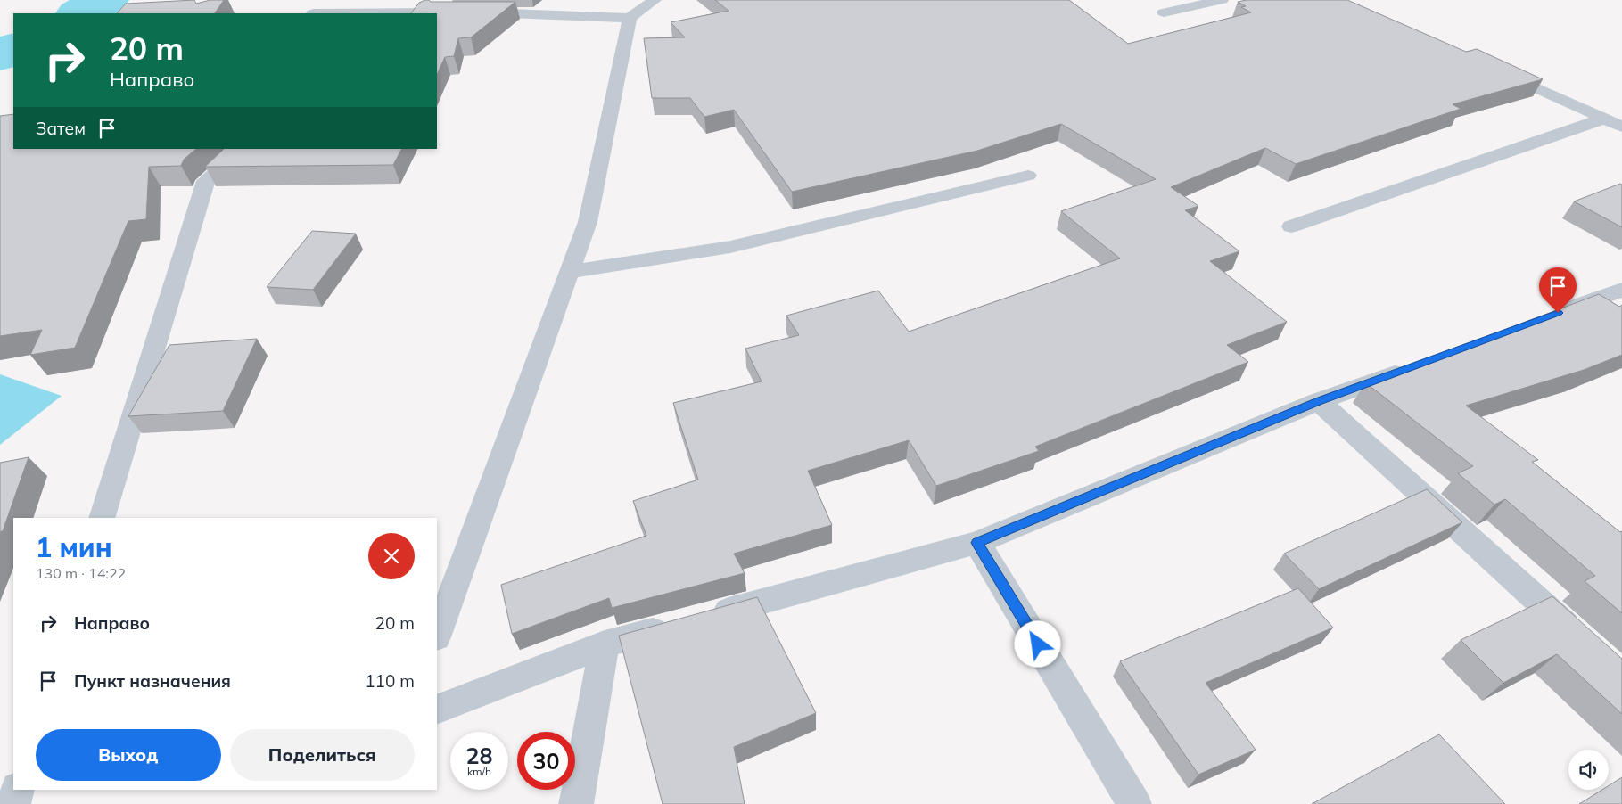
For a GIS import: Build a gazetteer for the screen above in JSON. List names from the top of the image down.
{
  "page": {
    "turn": ["20 m", "Направо"],
    "then": "Затем",
    "heading": ["1 мин", "130 m · 14:22"],
    "list": [
      {
        "name": "Направо",
        "value": "20 m"
      },
      {
        "name": "Пункт назначения",
        "value": "110 m"
      }
    ],
    "buttons": ["Выход", "Поделиться"],
    "speed": "28 km/h",
    "limit": "30"
  }
}
